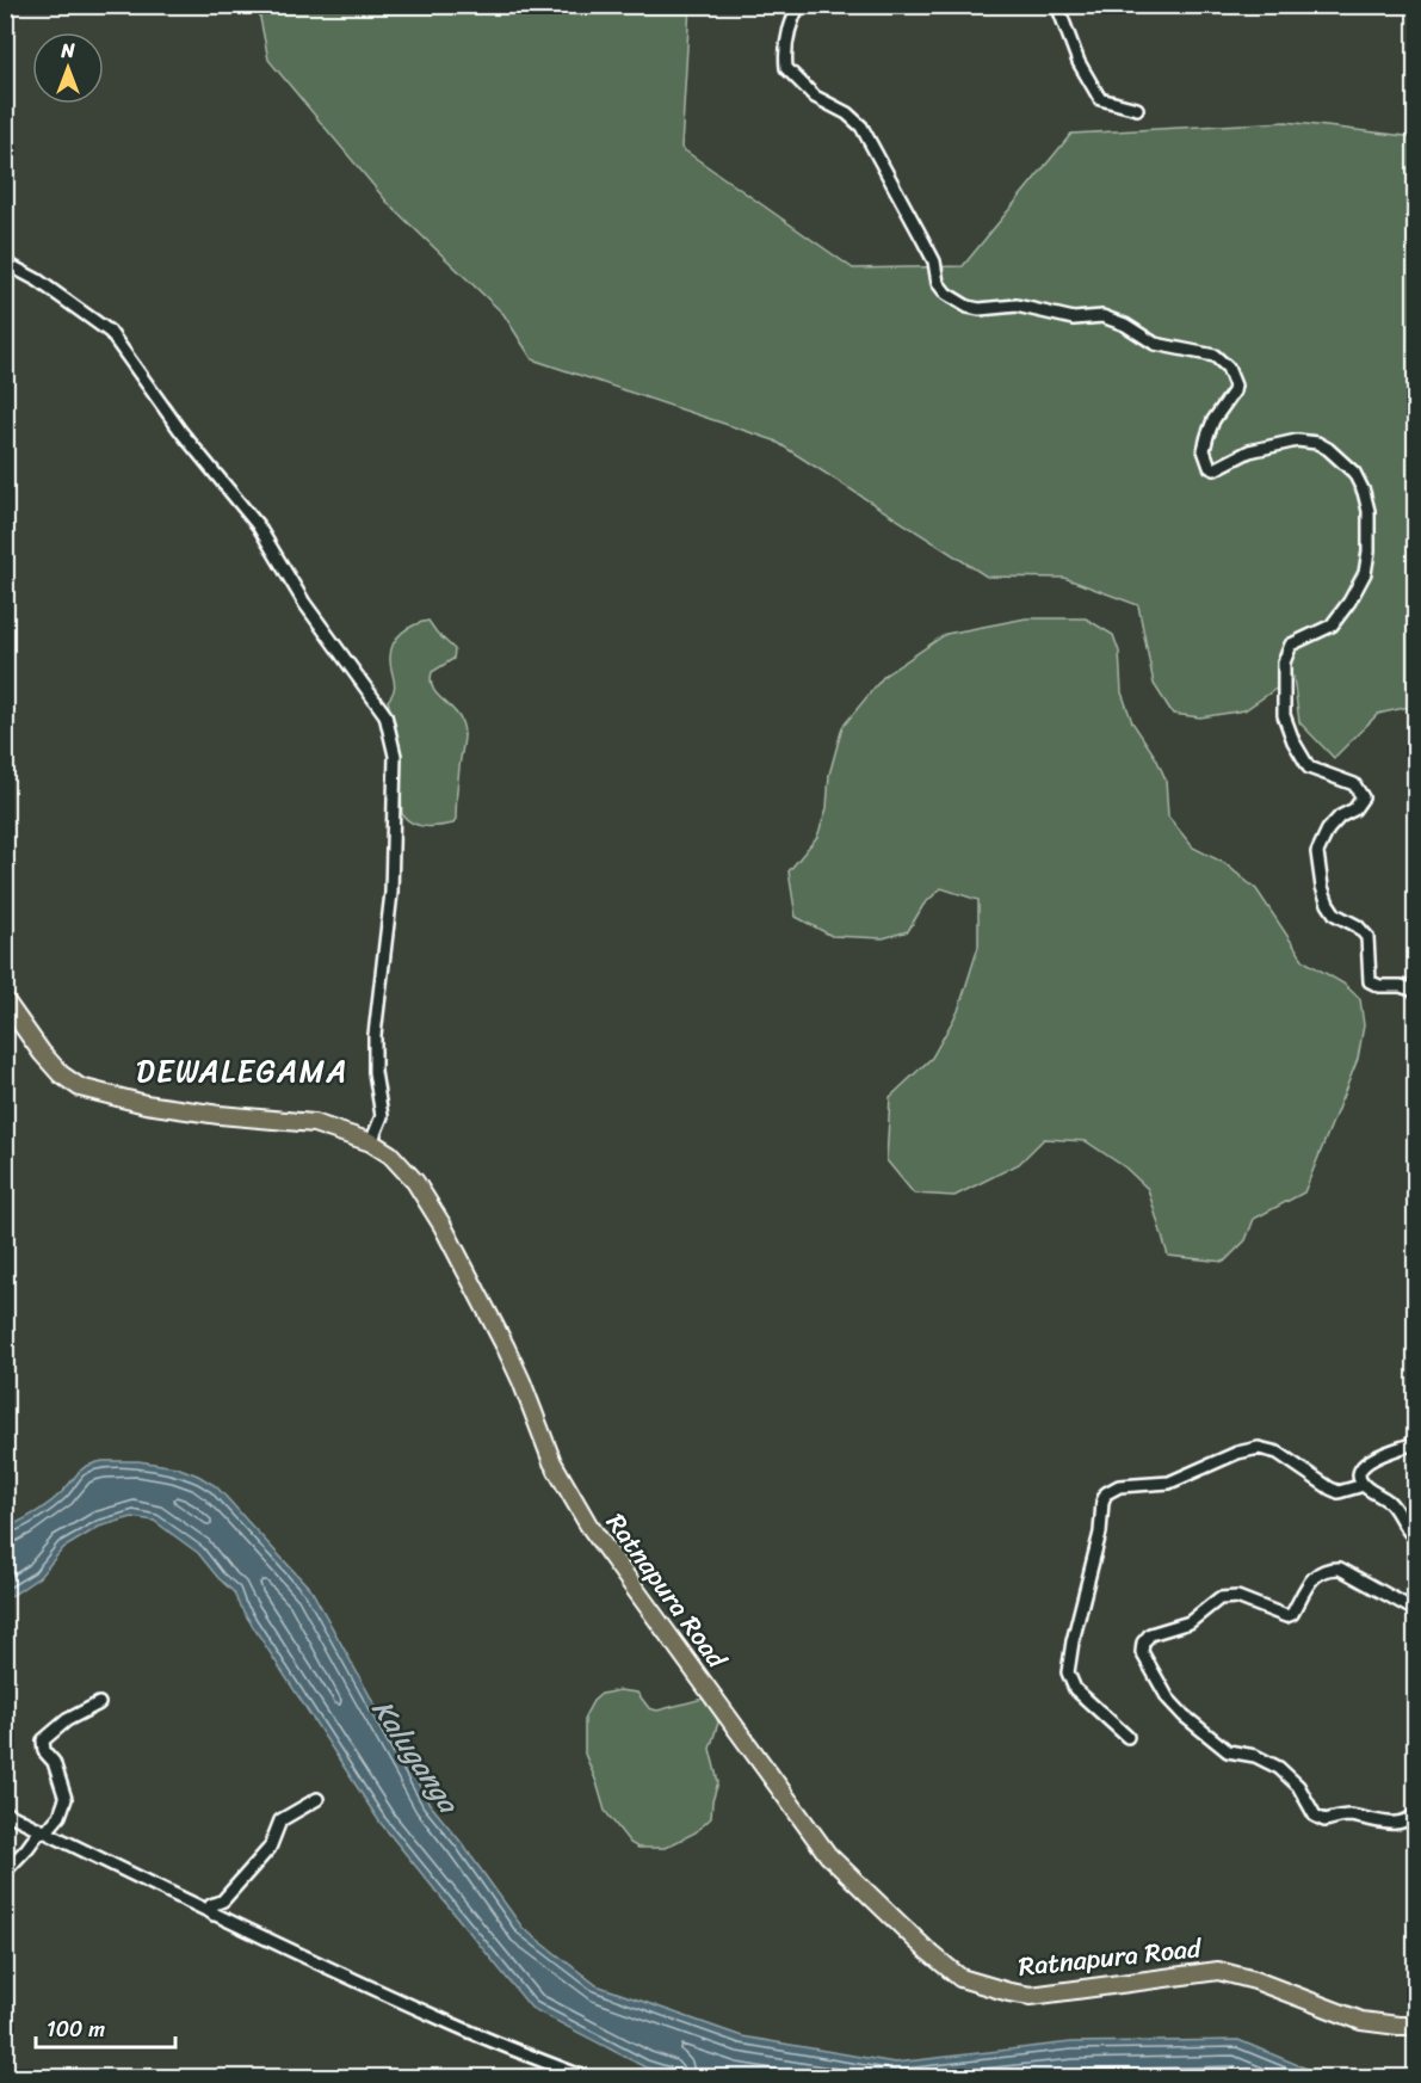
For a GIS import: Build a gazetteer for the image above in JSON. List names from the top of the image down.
{
  "streets": {
    "highway": ["Ratnapura Road"]
  },
  "districts": ["DEWALEGAMA"],
  "water": ["Kaluganga"],
  "scale_bar": "100 m",
  "north": "top"
}
